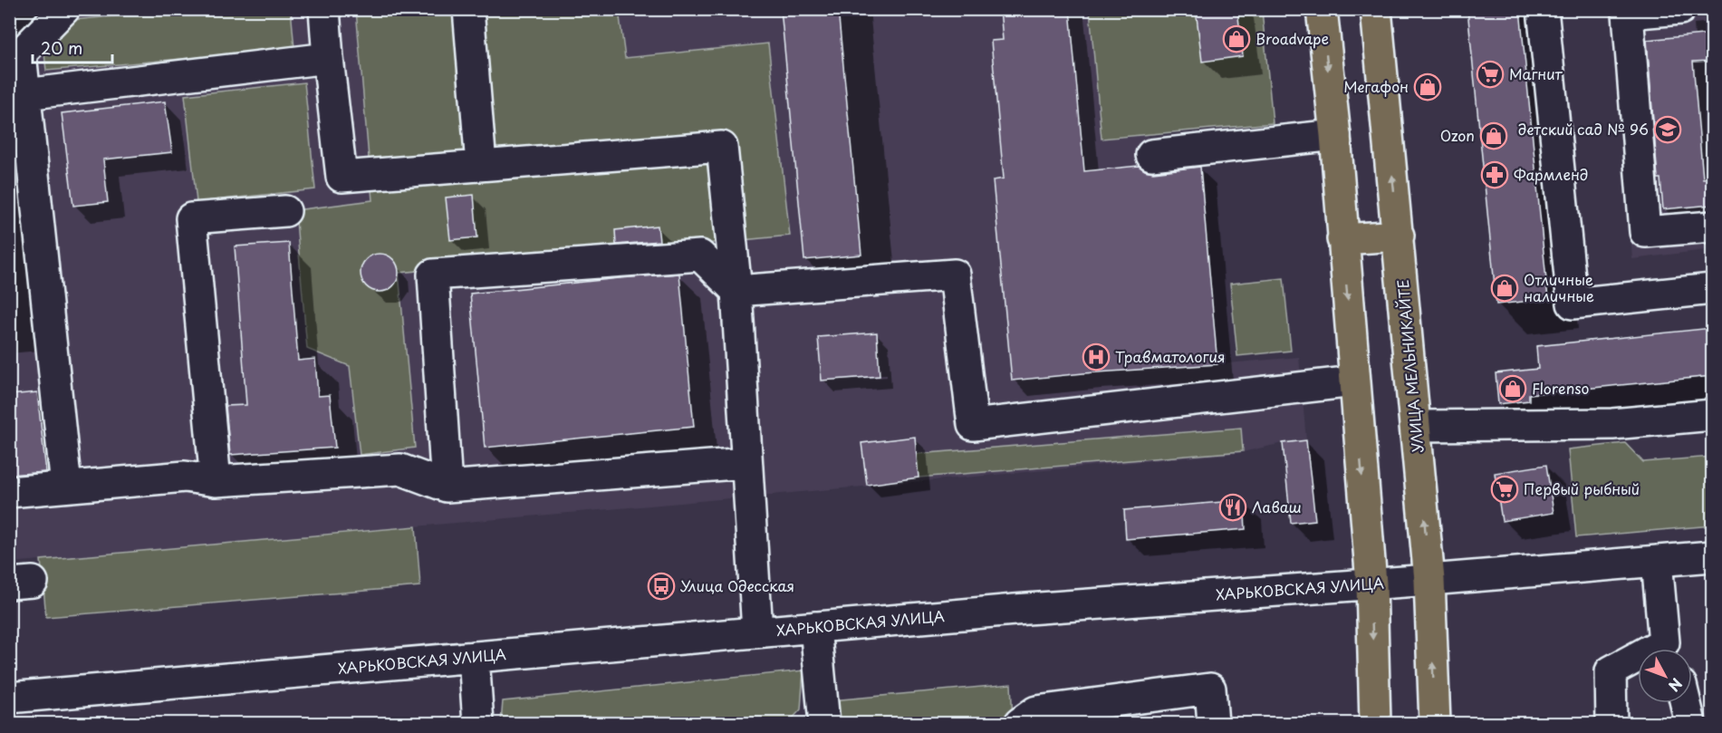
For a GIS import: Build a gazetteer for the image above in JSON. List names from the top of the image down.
{
  "streets": {
    "main road": ["УЛИЦА МЕЛЬНИКАЙТЕ"],
    "street": ["ХАРЬКОВСКАЯ УЛИЦА"]
  },
  "crossings": [
    ["УЛИЦА МЕЛЬНИКАЙТЕ", "ХАРЬКОВСКАЯ УЛИЦА"]
  ],
  "places": {
    "shop": [
      "Broadvape",
      "Мегафон",
      "Ozon",
      "Отличные наличные",
      "Florenso"
    ],
    "supermarket": ["Магнит", "Первый рыбный"],
    "school or university": ["детский сад № 96"],
    "pharmacy": ["Фармленд"],
    "hospital": ["Травматология"],
    "restaurant": ["Лаваш"],
    "bus stop": ["Улица Одесская"]
  },
  "scale_bar": "20 m",
  "north": "bottom right"
}
